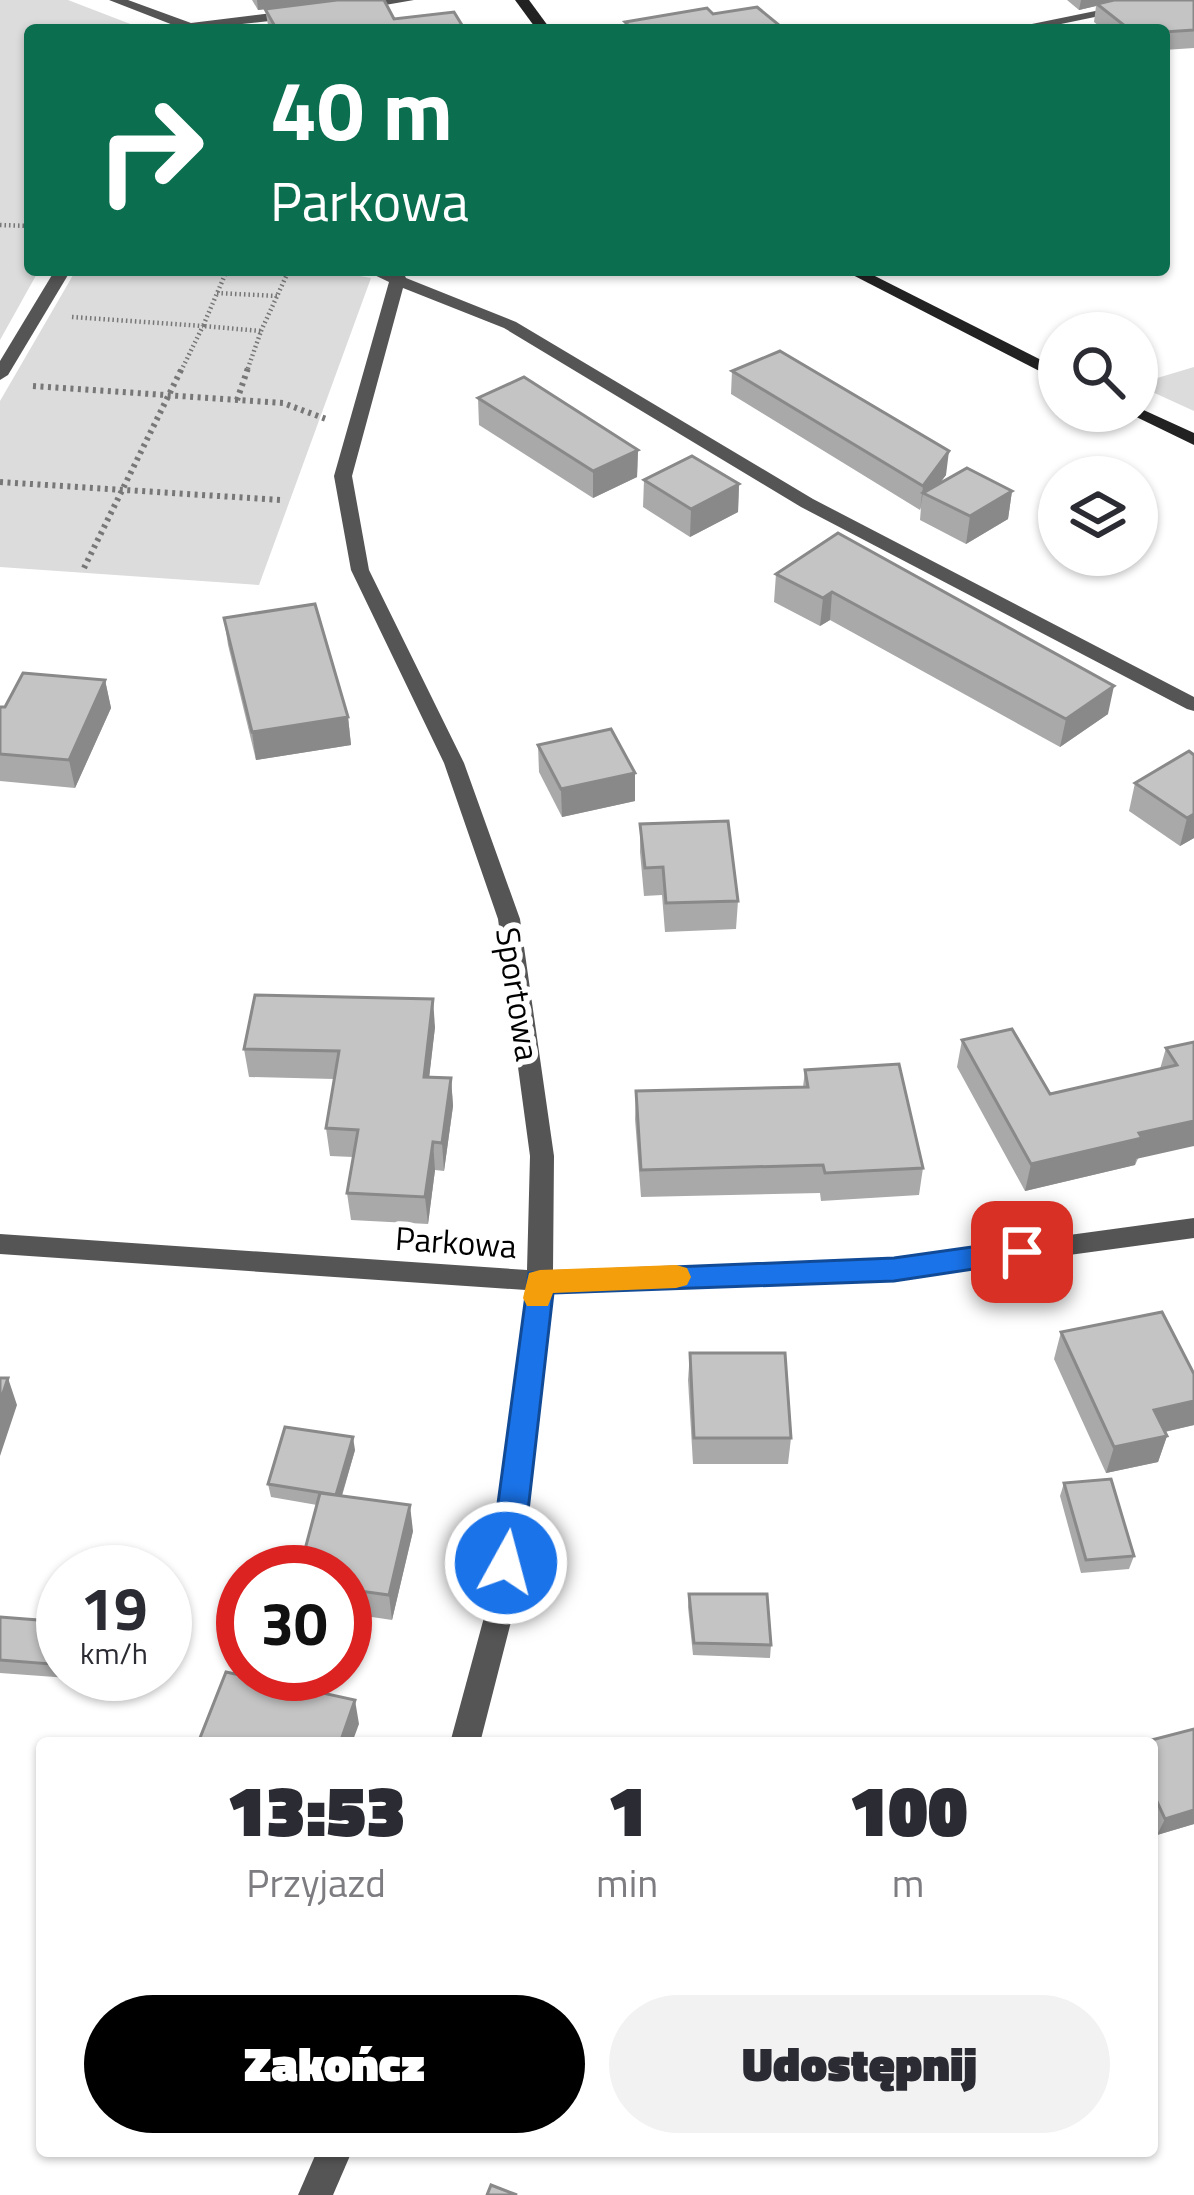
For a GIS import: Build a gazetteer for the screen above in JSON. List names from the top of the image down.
{
  "streets": {
    "street": ["Sportowa", "Parkowa"]
  },
  "crossings": [
    ["Sportowa", "Parkowa"]
  ],
  "page": {
    "turn": ["40 m", "Parkowa"],
    "speed": "19 km/h",
    "limit": "30",
    "eta": [
      "13:53",
      "Przyjazd",
      "1",
      "min",
      "100",
      "m"
    ],
    "buttons": ["Zakończ", "Udostępnij"]
  }
}
